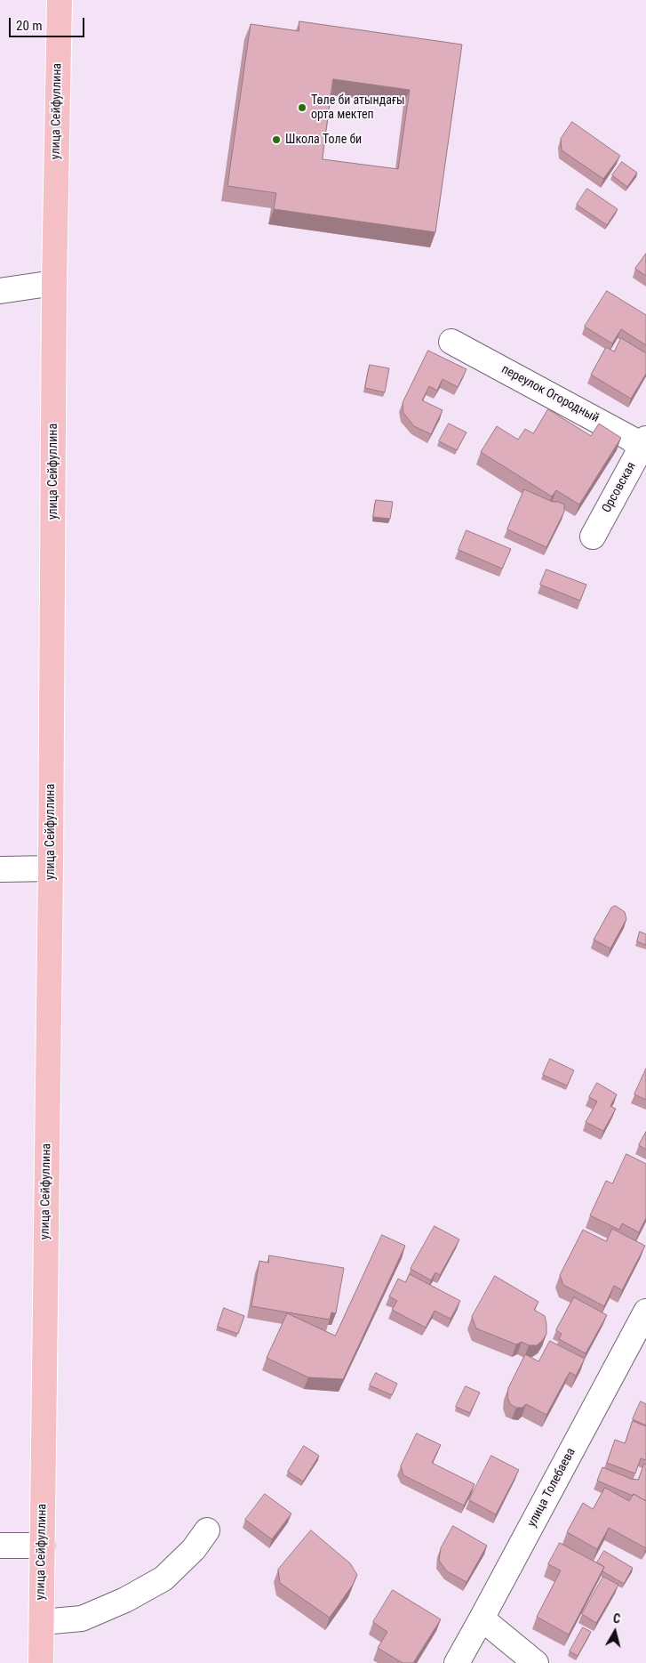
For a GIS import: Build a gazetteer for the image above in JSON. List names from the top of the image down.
{
  "streets": {
    "main road": ["улица Сейфуллина"],
    "street": ["переулок Огородный", "Орсовская", "улица Толебаева"]
  },
  "crossings": [
    ["переулок Огородный", "Орсовская"]
  ],
  "places": ["Төле би атындағы орта мектеп", "Школа Толе би"],
  "scale_bar": "20 m",
  "north": "top"
}
